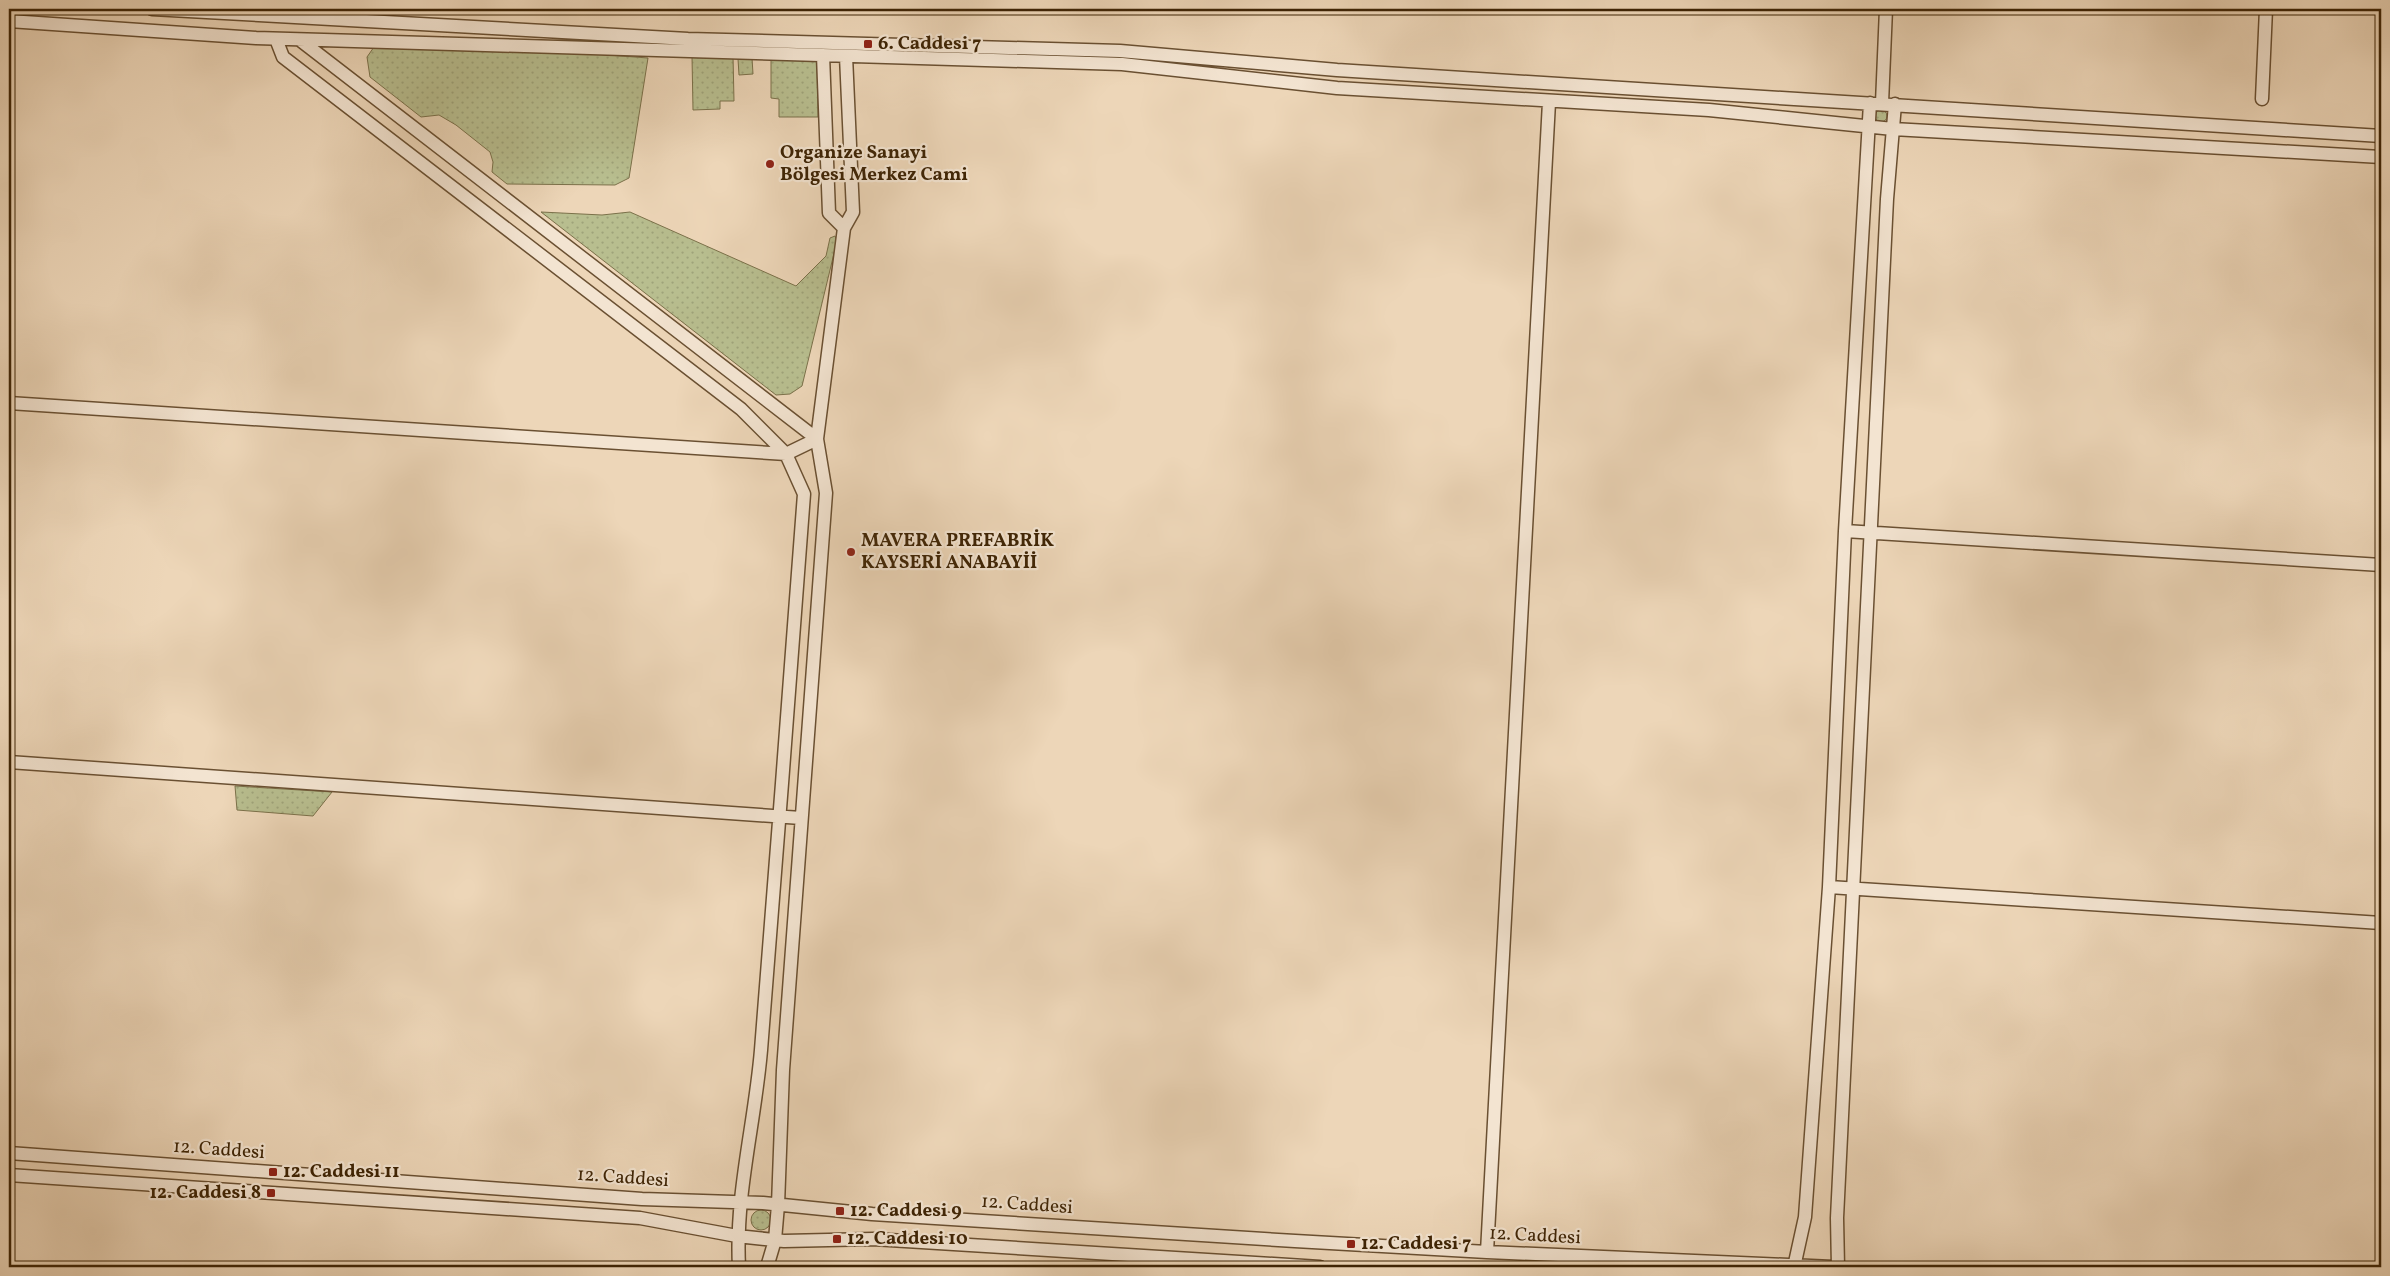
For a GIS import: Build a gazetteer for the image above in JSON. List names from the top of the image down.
{
  "streets": {
    "street": ["12. Caddesi"]
  },
  "places": {
    "transit": [
      "6. Caddesi 7",
      "12. Caddesi 11",
      "12. Caddesi 8",
      "12. Caddesi 9",
      "12. Caddesi 10",
      "12. Caddesi 7"
    ],
    "other": ["Organize Sanayi Bölgesi Merkez Cami", "MAVERA PREFABRİK KAYSERİ ANABAYİİ"]
  }
}
